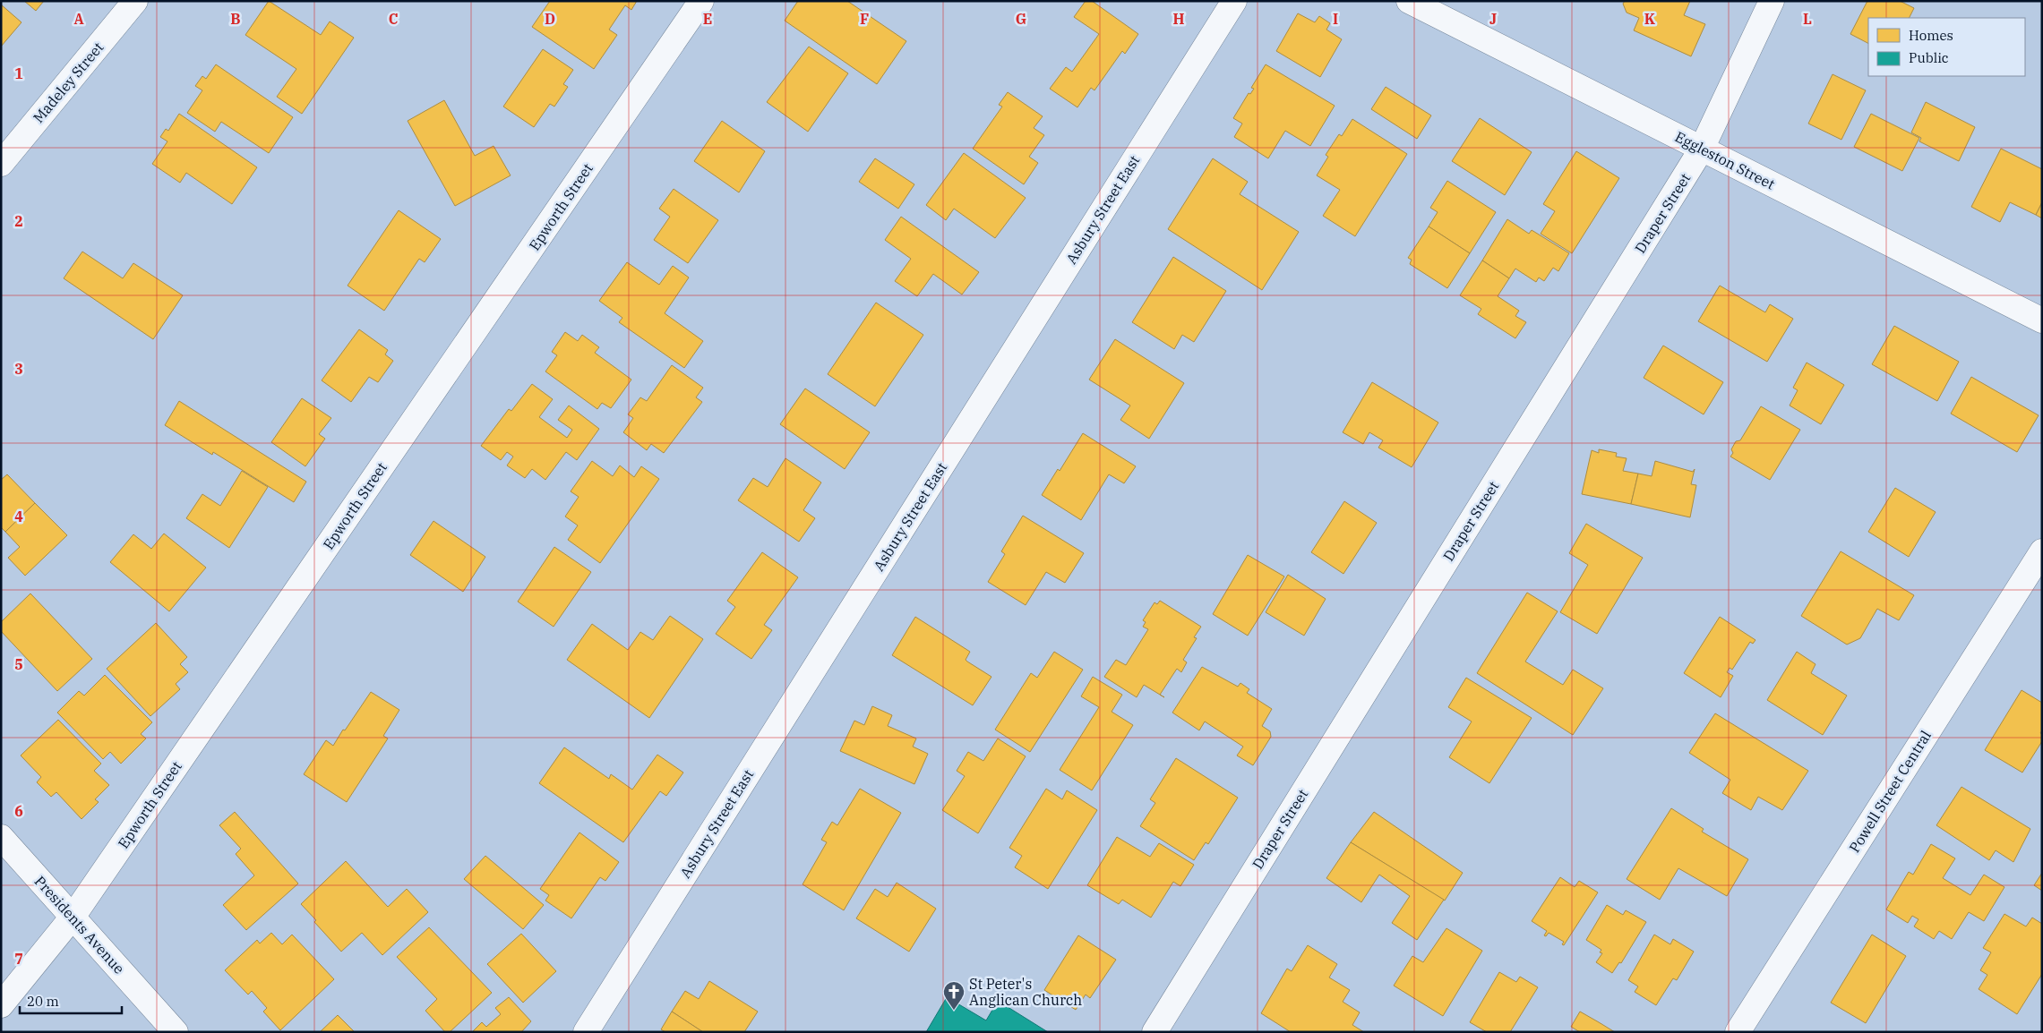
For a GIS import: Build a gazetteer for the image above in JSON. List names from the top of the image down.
{
  "streets": {
    "street": [
      "Madeley Street",
      "Eggleston Street",
      "Epworth Street",
      "Asbury Street East",
      "Draper Street",
      "Powell Street Central",
      "Presidents Avenue"
    ]
  },
  "crossings": [
    ["Eggleston Street", "Draper Street"],
    ["Epworth Street", "Presidents Avenue"]
  ],
  "places": {
    "church": ["St Peter's Anglican Church"]
  },
  "legend": ["Homes", "Public"],
  "scale_bar": "20 m",
  "grid": {
    "columns": [
      "A",
      "B",
      "C",
      "D",
      "E",
      "F",
      "G",
      "H",
      "I",
      "J",
      "K",
      "L"
    ],
    "rows": [
      "1",
      "2",
      "3",
      "4",
      "5",
      "6",
      "7"
    ]
  }
}
